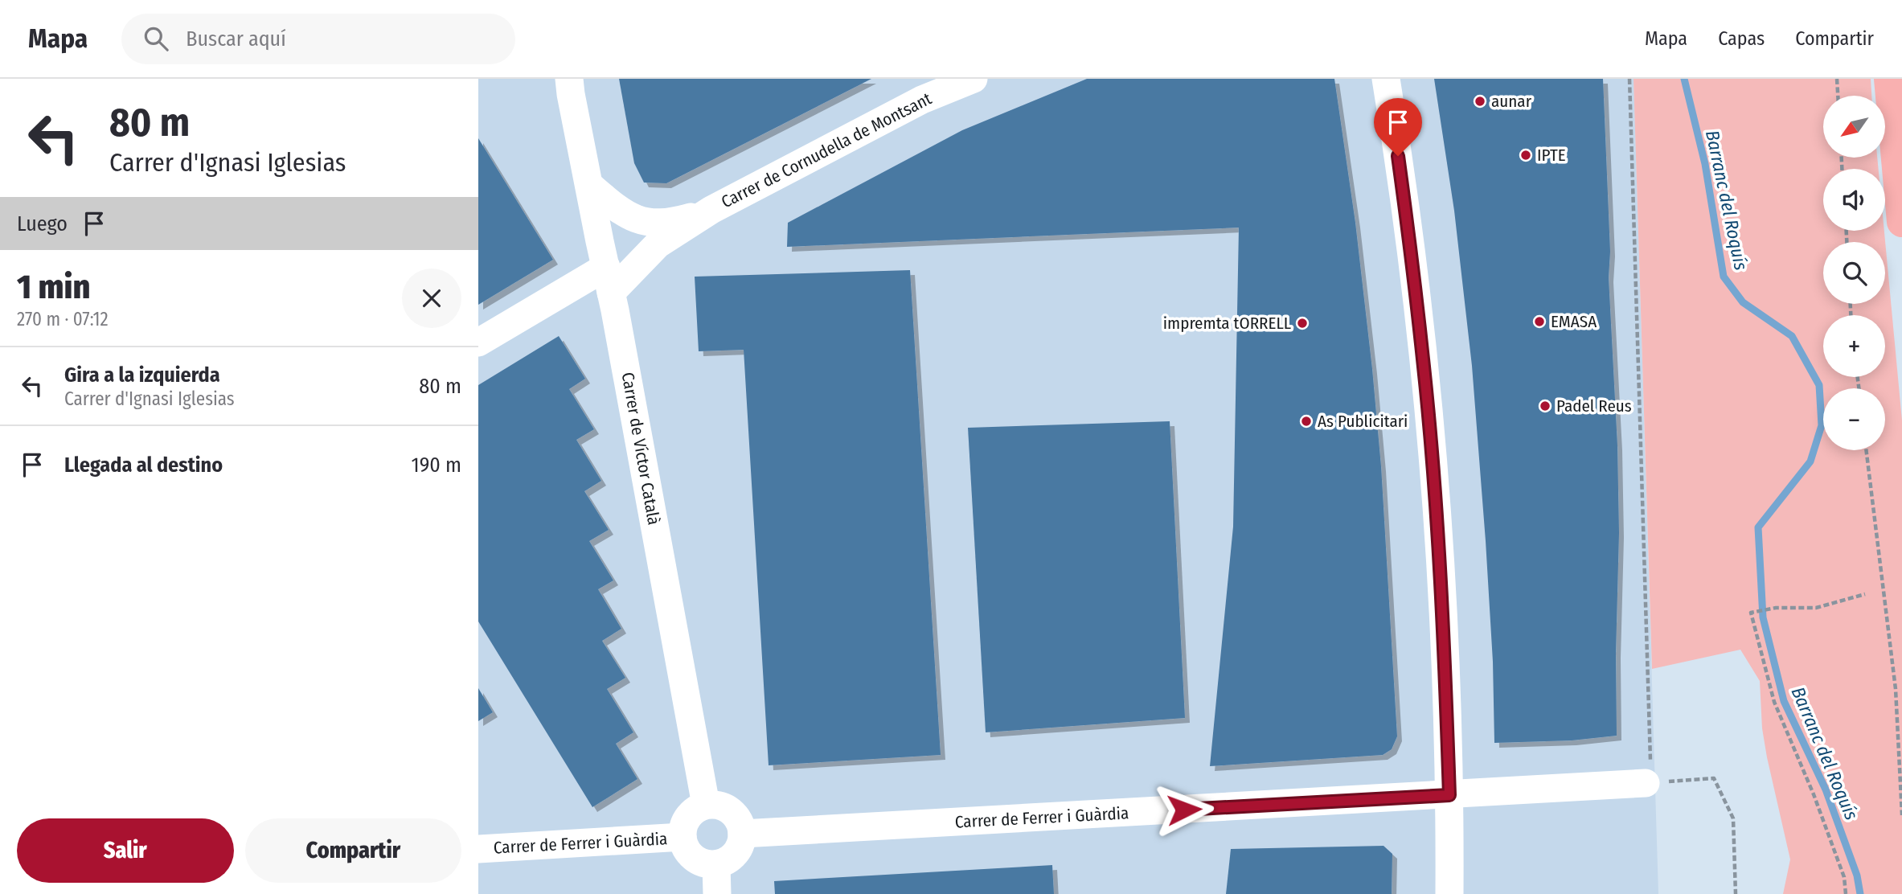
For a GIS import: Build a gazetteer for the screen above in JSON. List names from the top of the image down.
{
  "streets": {
    "street": ["Carrer de Cornudella de Montsant", "Carrer de Víctor Català", "Carrer de Ferrer i Guàrdia"]
  },
  "crossings": [
    ["Carrer de Cornudella de Montsant", "Carrer de Víctor Català"],
    ["Carrer de Víctor Català", "Carrer de Ferrer i Guàrdia"]
  ],
  "water": ["Barranc del Roquís"],
  "places": [
    "aunar",
    "IPTE",
    "EMASA",
    "impremta tORRELL",
    "Padel Reus",
    "As Publicitari"
  ],
  "north": "bottom left",
  "page": {
    "header": "Mapa",
    "search": "Buscar aquí",
    "nav": ["Mapa", "Capas", "Compartir"],
    "turn": ["80 m", "Carrer d'Ignasi Iglesias"],
    "map_buttons": ["+", "−"],
    "then": "Luego",
    "heading": ["1 min", "270 m · 07:12"],
    "list": [
      {
        "name": "Gira a la izquierda",
        "note": "Carrer d'Ignasi Iglesias",
        "value": "80 m"
      },
      {
        "name": "Llegada al destino",
        "value": "190 m"
      }
    ],
    "buttons": ["Salir", "Compartir"]
  }
}
